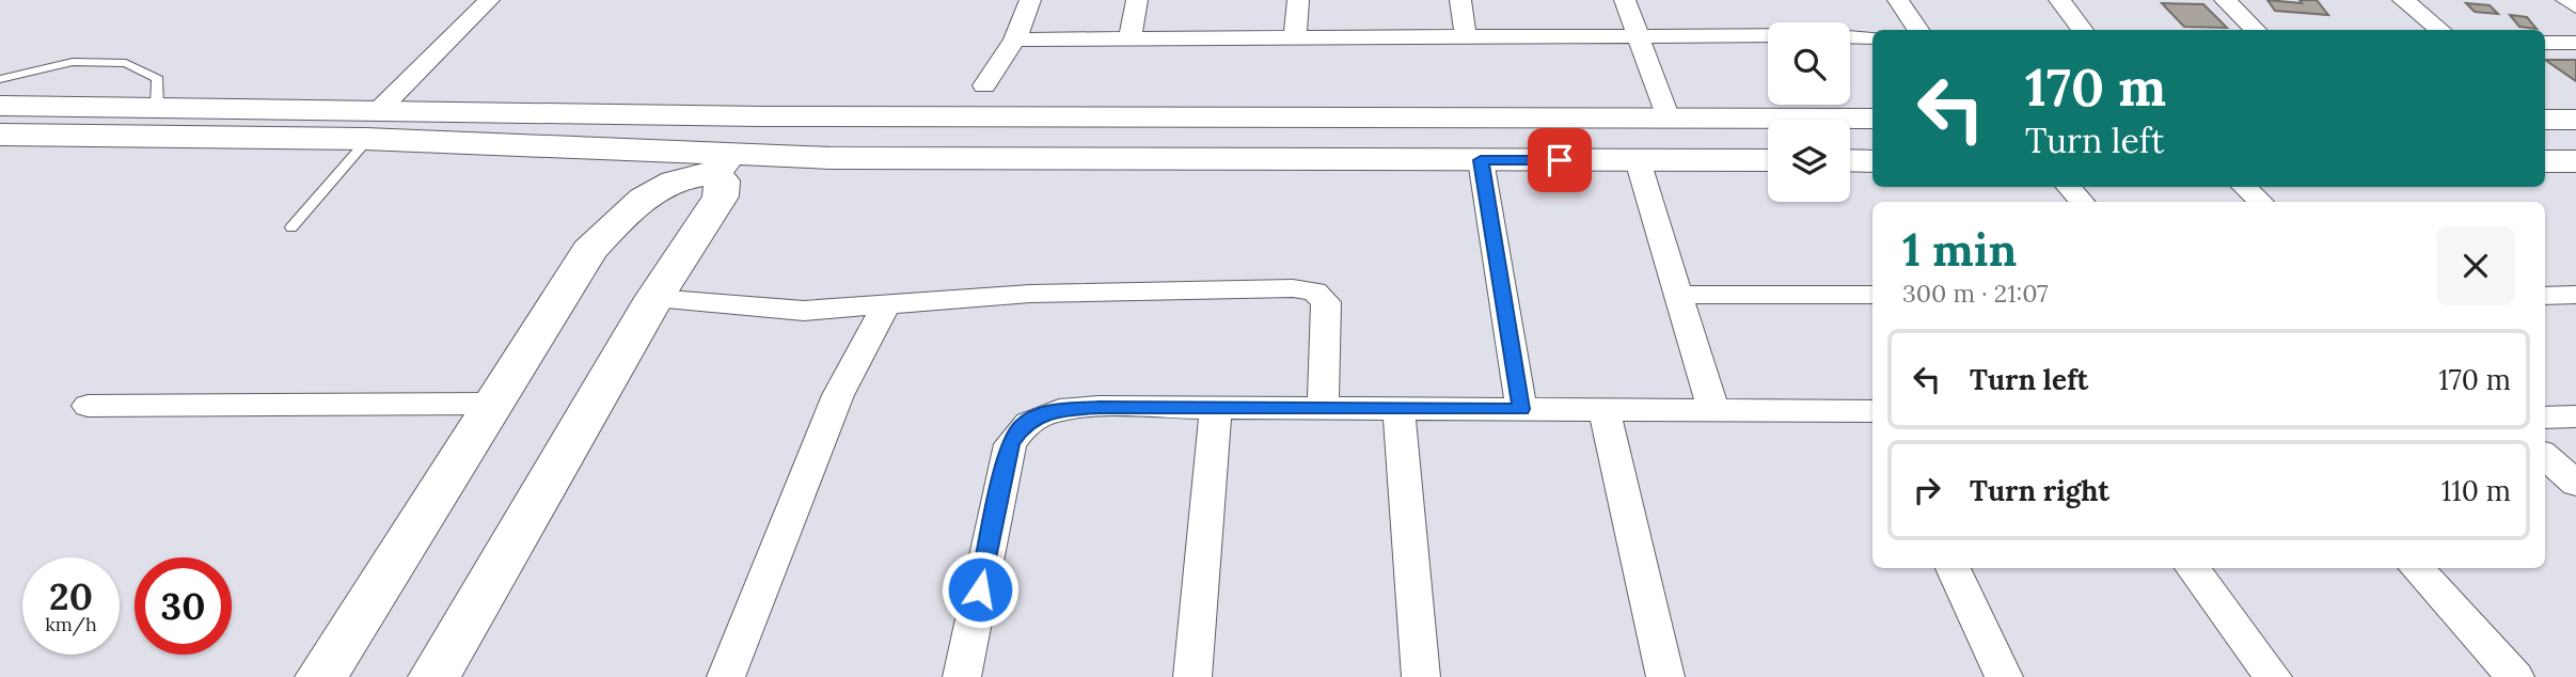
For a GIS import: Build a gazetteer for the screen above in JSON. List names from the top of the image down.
{
  "page": {
    "turn": ["170 m", "Turn left"],
    "heading": ["1 min", "300 m · 21:07"],
    "list": [
      {
        "name": "Turn left",
        "value": "170 m"
      },
      {
        "name": "Turn right",
        "value": "110 m"
      }
    ],
    "speed": "20 km/h",
    "limit": "30"
  }
}
